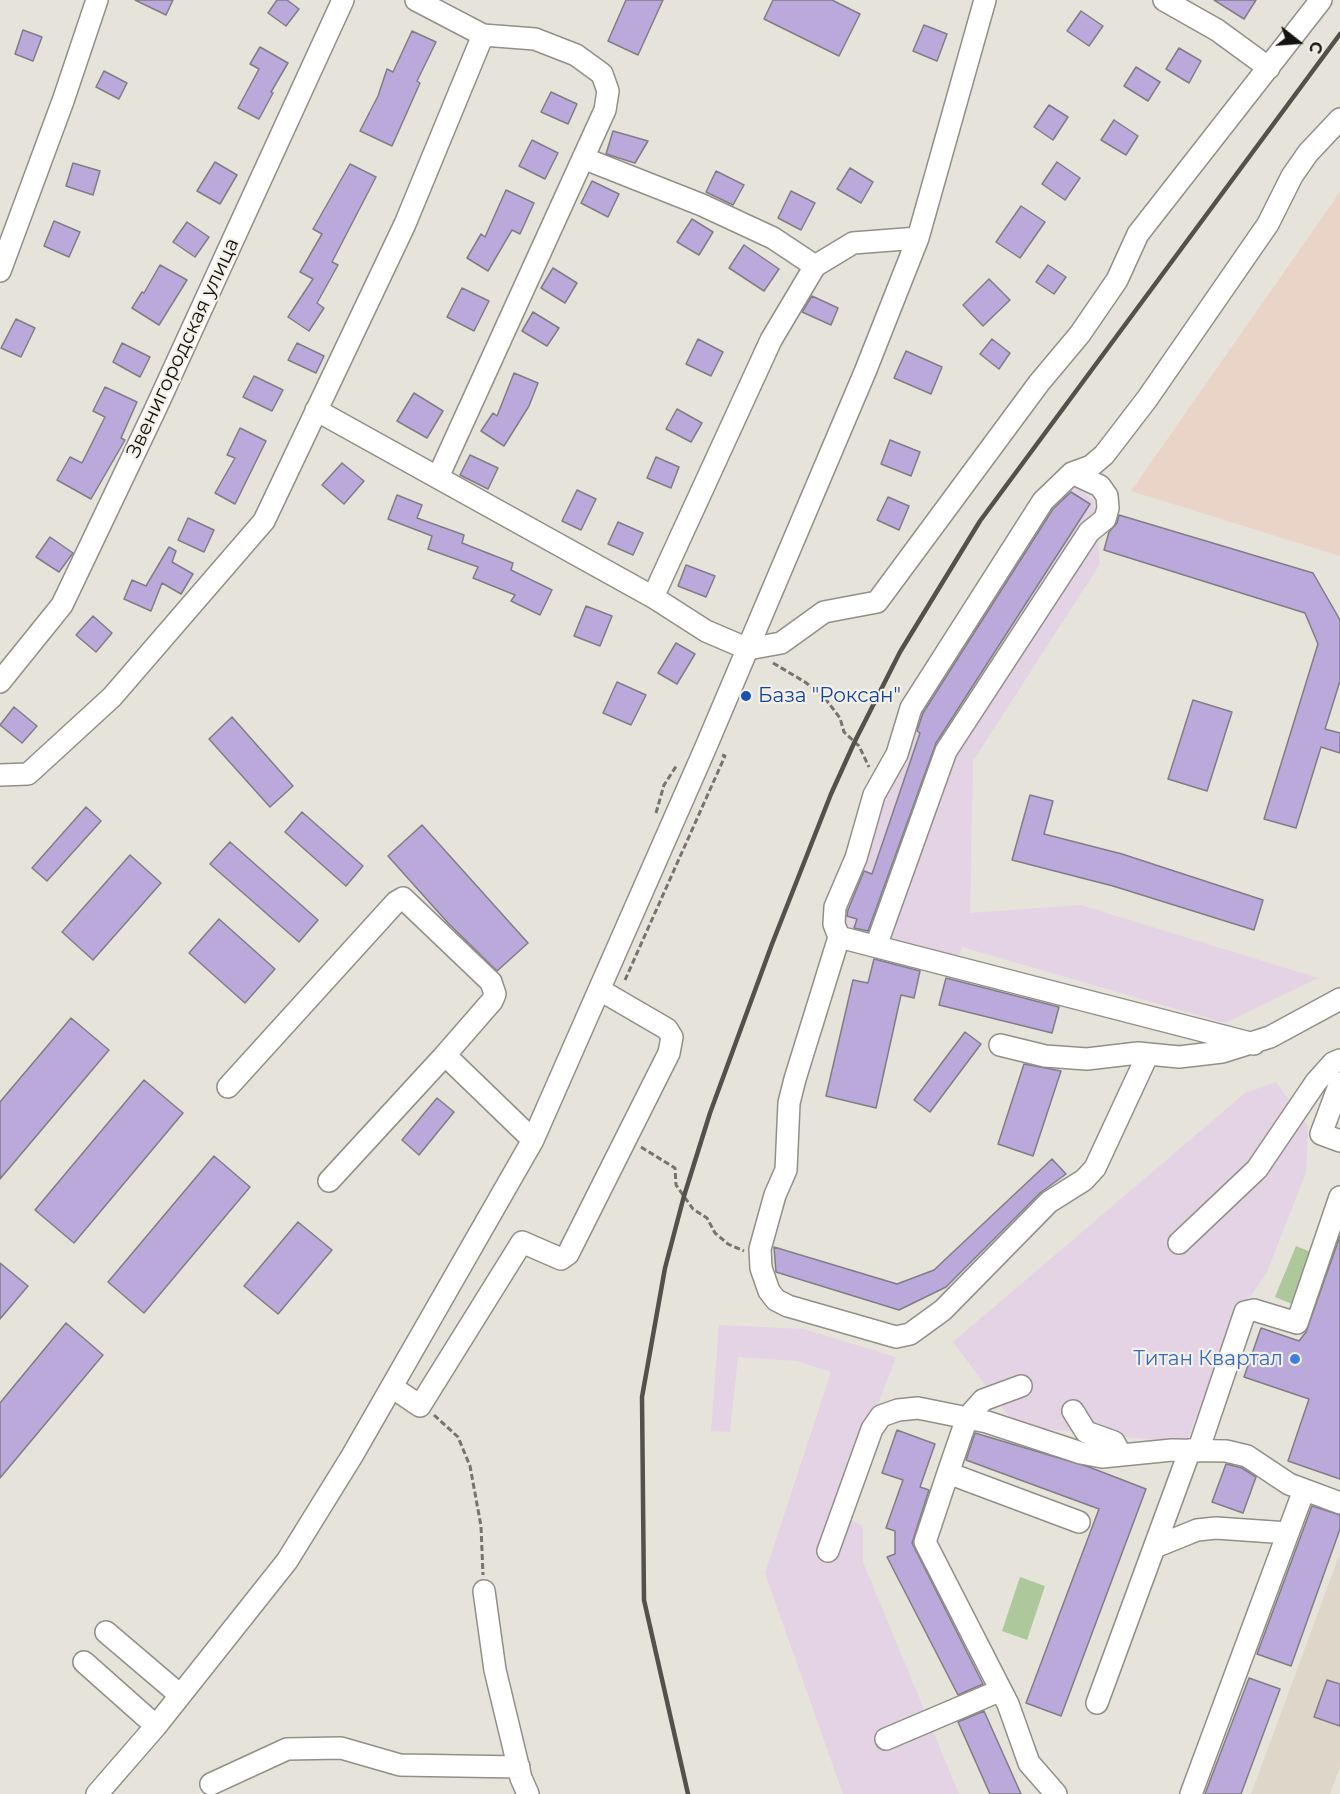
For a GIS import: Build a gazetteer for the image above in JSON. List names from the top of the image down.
{
  "streets": {
    "street": ["Звенигородская улица"]
  },
  "places": ["База \"Роксан\"", "Титан Квартал"],
  "north": "right"
}
